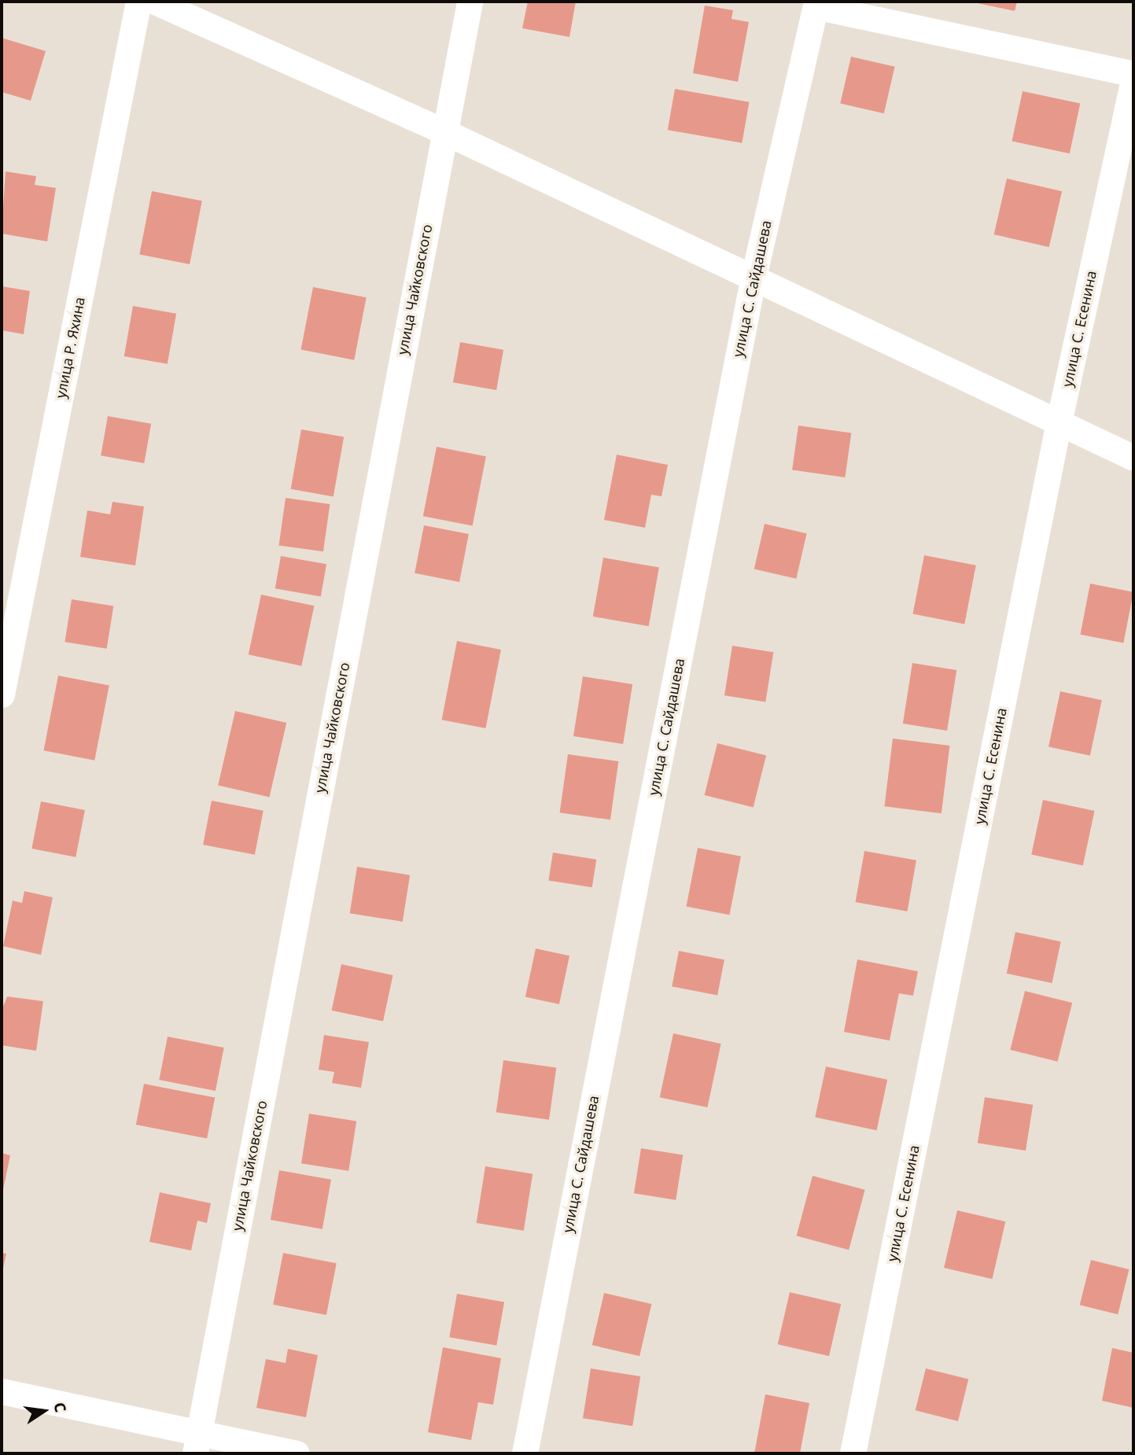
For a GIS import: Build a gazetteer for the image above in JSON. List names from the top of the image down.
{
  "streets": {
    "street": [
      "улица С. Сайдашева",
      "улица Чайковского",
      "улица С. Есенина",
      "улица Р. Яхина"
    ]
  },
  "north": "right"
}
